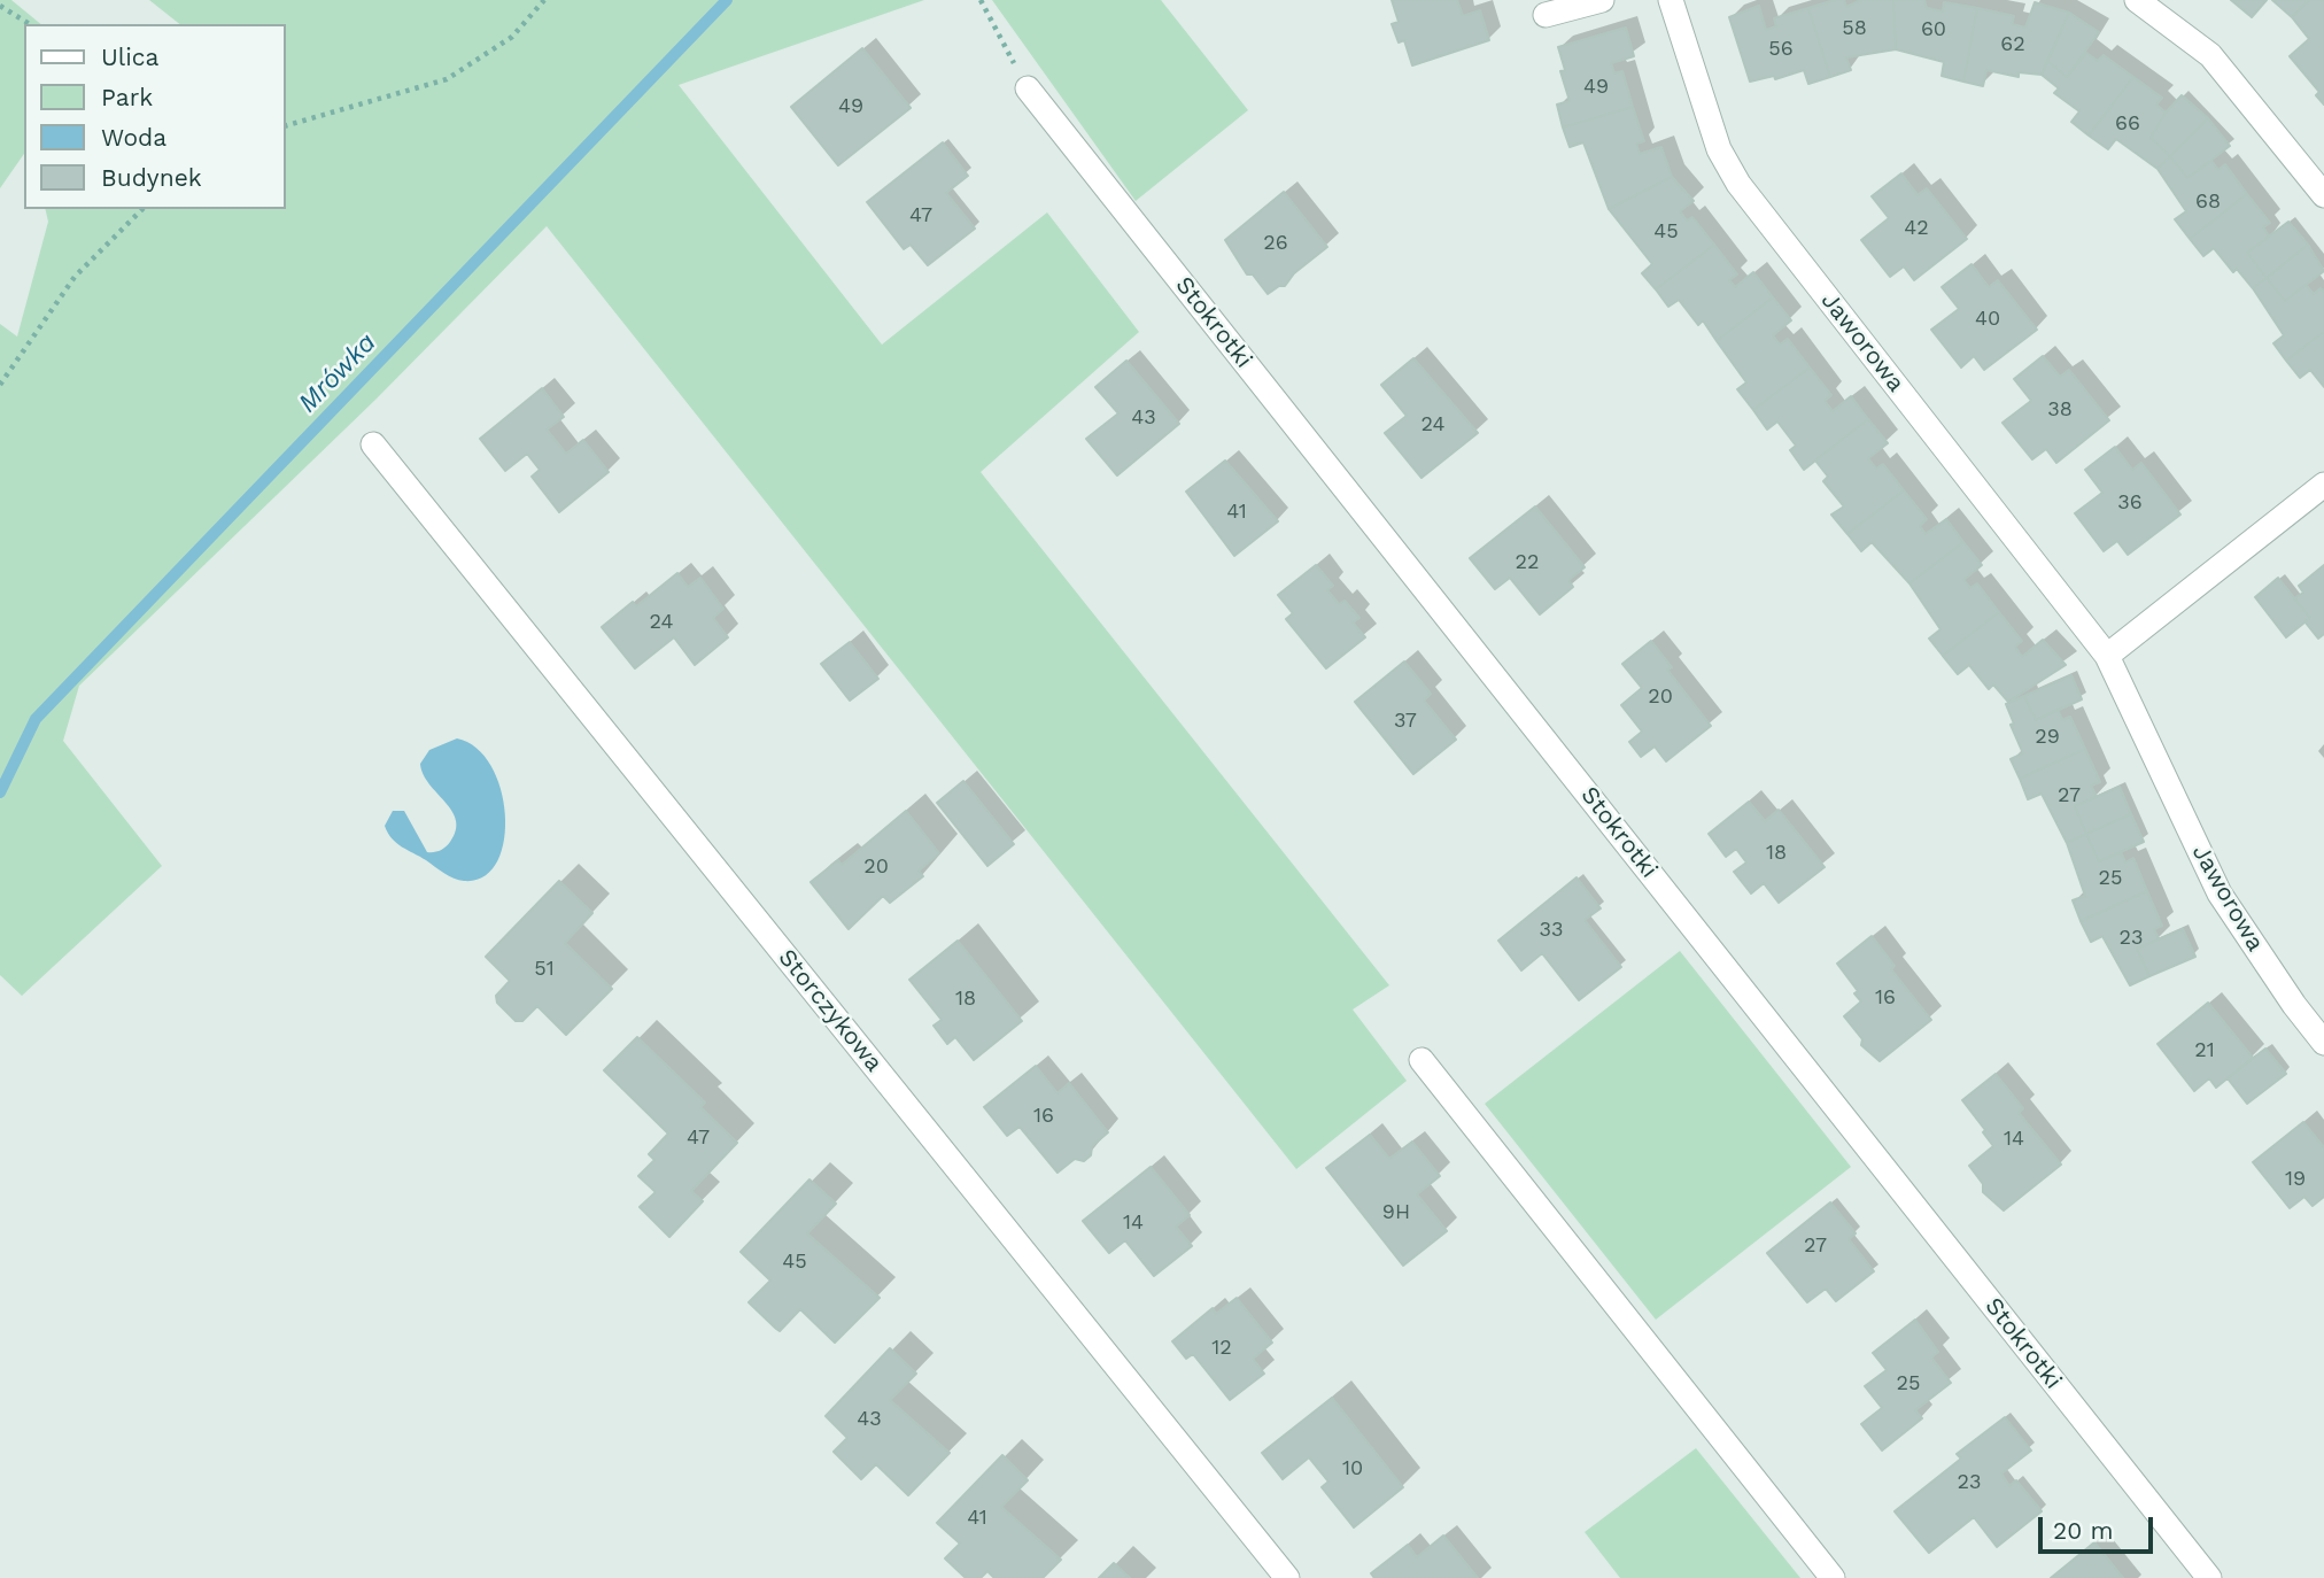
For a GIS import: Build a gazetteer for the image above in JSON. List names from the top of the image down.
{
  "streets": {
    "street": ["Stokrotki", "Jaworowa", "Storczykowa"]
  },
  "water": ["Mrówka"],
  "house_numbers": [
    "58",
    "60",
    "62",
    "56",
    "49",
    "49",
    "66",
    "68",
    "47",
    "42",
    "45",
    "26",
    "40",
    "38",
    "43",
    "24",
    "36",
    "41",
    "22",
    "24",
    "20",
    "37",
    "29",
    "27",
    "18",
    "20",
    "25",
    "33",
    "23",
    "51",
    "16",
    "18",
    "21",
    "16",
    "47",
    "14",
    "19",
    "9H",
    "14",
    "27",
    "45",
    "12",
    "25",
    "43",
    "10",
    "23",
    "41"
  ],
  "legend": [
    "Ulica",
    "Park",
    "Woda",
    "Budynek"
  ],
  "scale_bar": "20 m"
}
